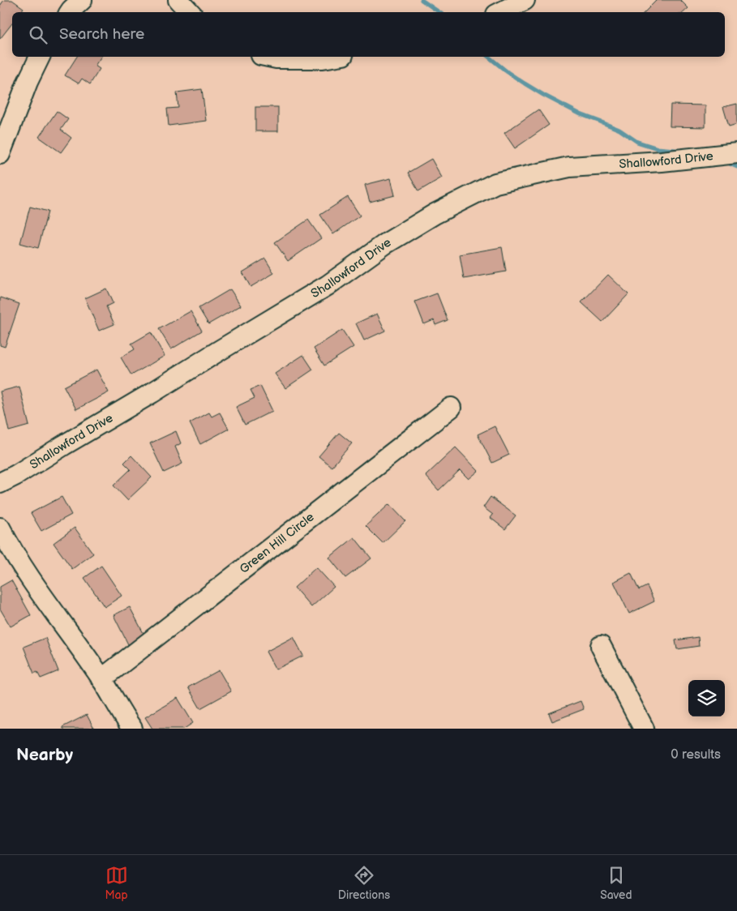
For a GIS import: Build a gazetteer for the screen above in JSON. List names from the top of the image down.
{
  "streets": {
    "street": ["Shallowford Drive", "Green Hill Circle"]
  },
  "page": {
    "search": "Search here",
    "heading": ["Nearby", "0 results"],
    "nav": ["Map", "Directions", "Saved"]
  }
}
